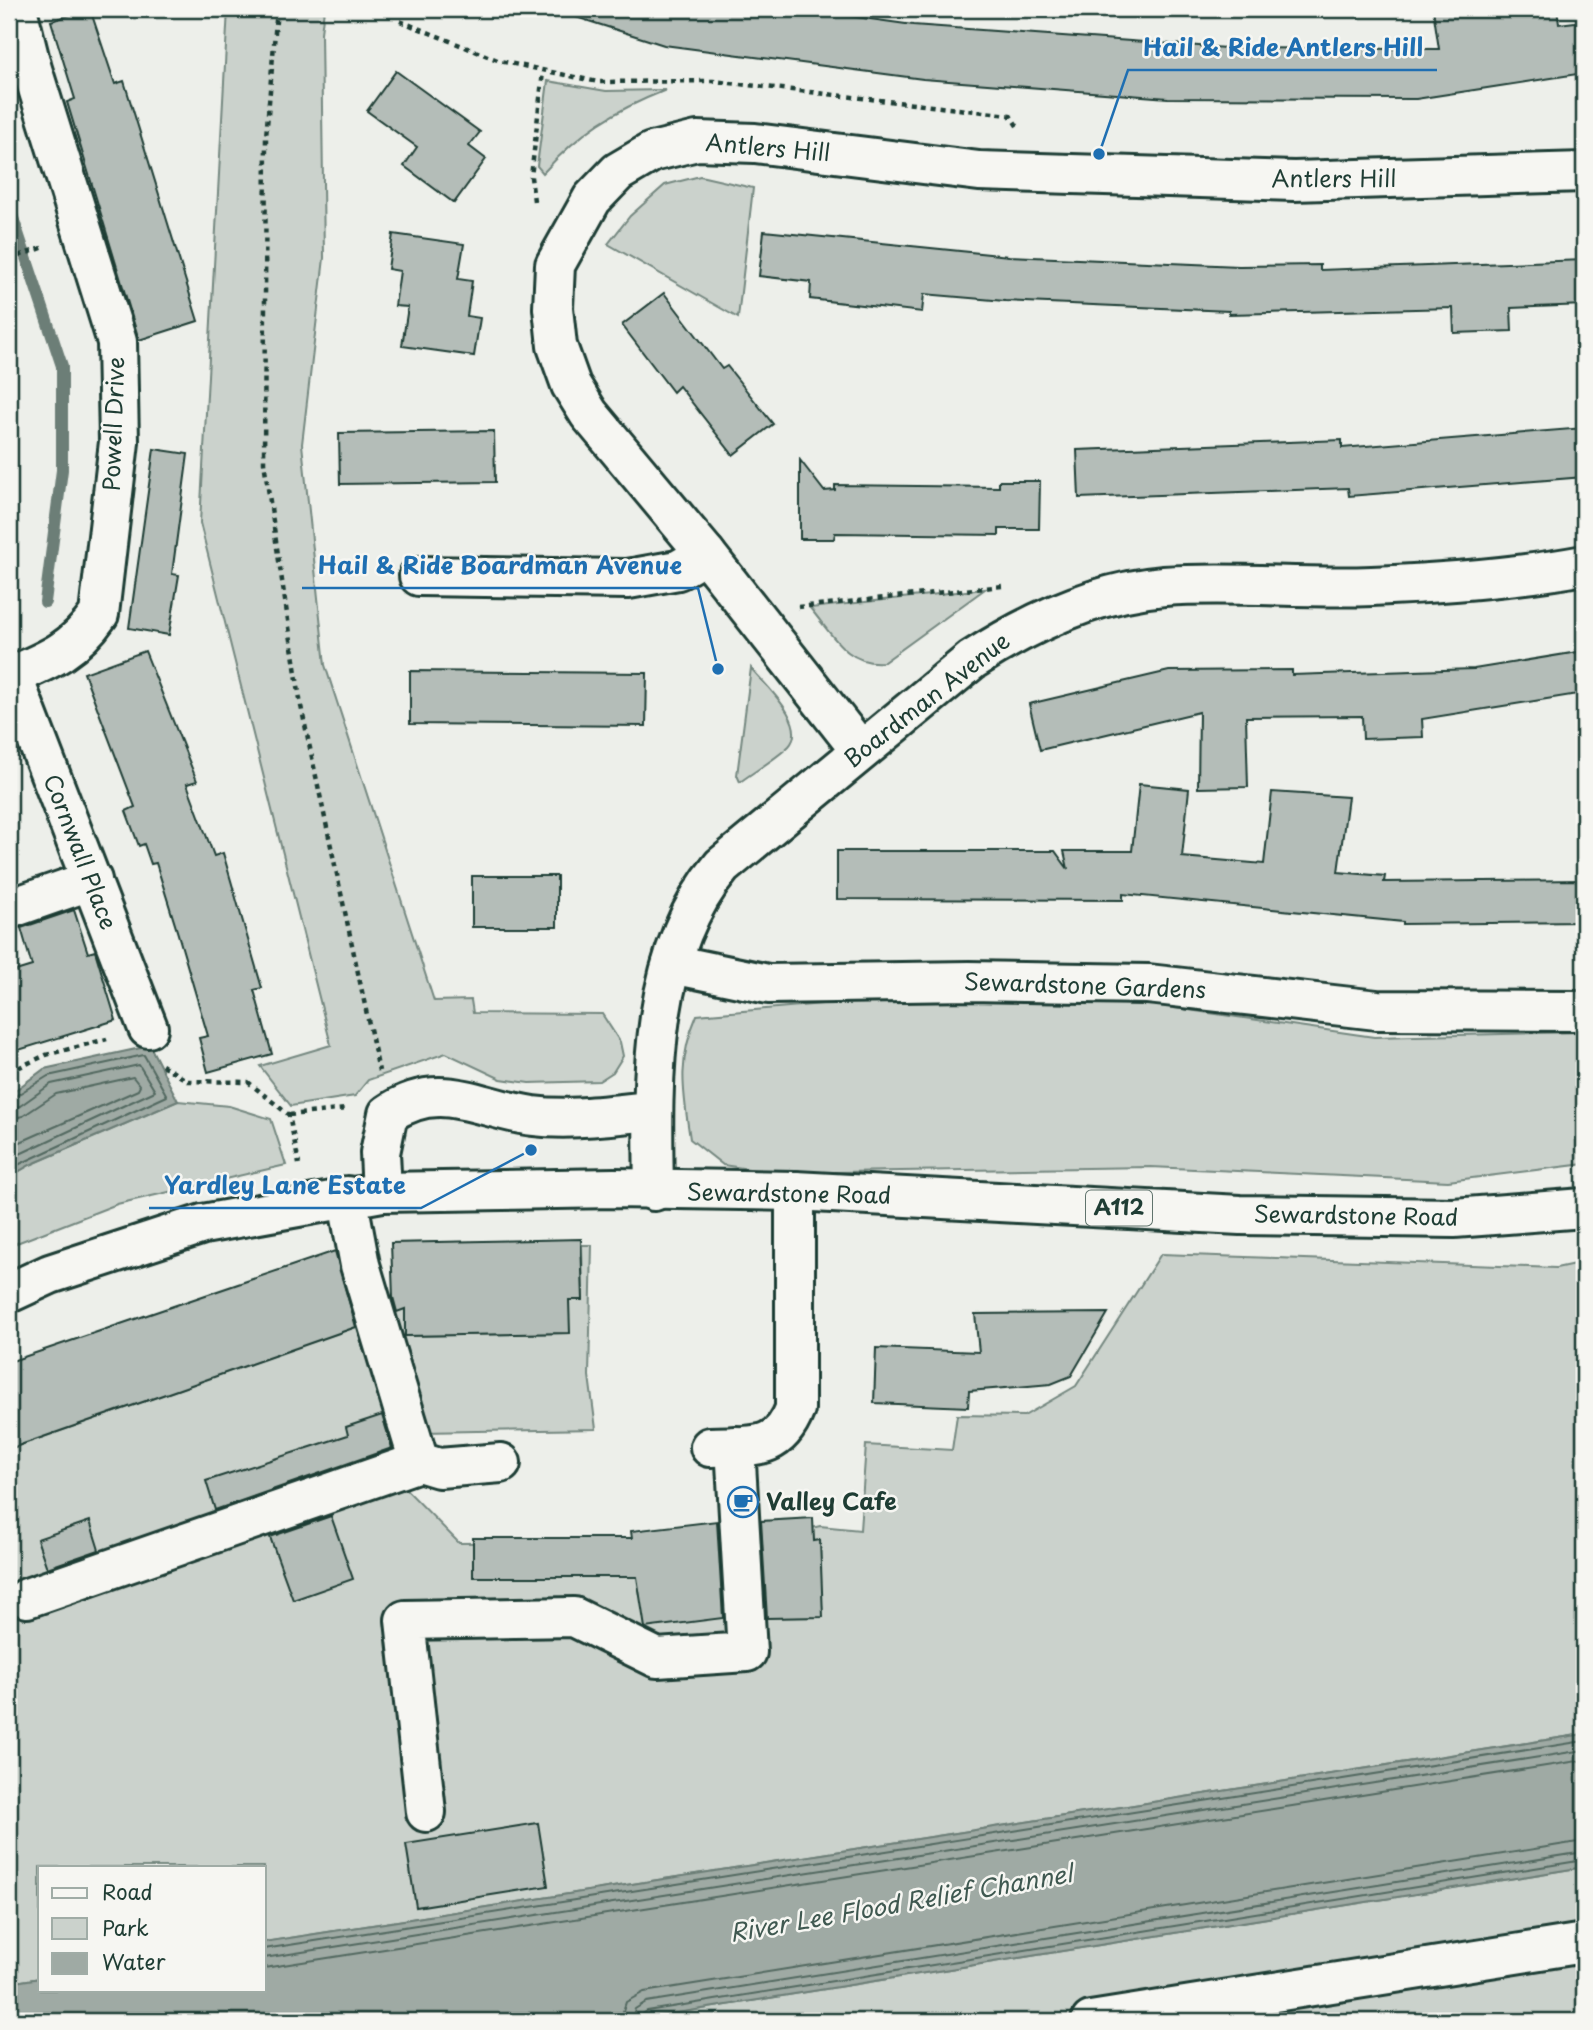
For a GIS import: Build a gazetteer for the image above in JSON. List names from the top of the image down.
{
  "streets": {
    "street": [
      "Antlers Hill",
      "Powell Drive",
      "Boardman Avenue",
      "Cornwall Place",
      "Sewardstone Gardens",
      "Sewardstone Road",
      "A112"
    ]
  },
  "crossings": [
    ["Antlers Hill", "Boardman Avenue"],
    ["Powell Drive", "Cornwall Place"],
    ["Boardman Avenue", "Sewardstone Gardens"],
    ["Boardman Avenue", "Sewardstone Road"]
  ],
  "water": ["River Lee Flood Relief Channel"],
  "places": {
    "other": ["Hail & Ride Antlers Hill", "Hail & Ride Boardman Avenue", "Yardley Lane Estate"],
    "cafe": ["Valley Cafe"]
  },
  "legend": ["Road", "Park", "Water"]
}
